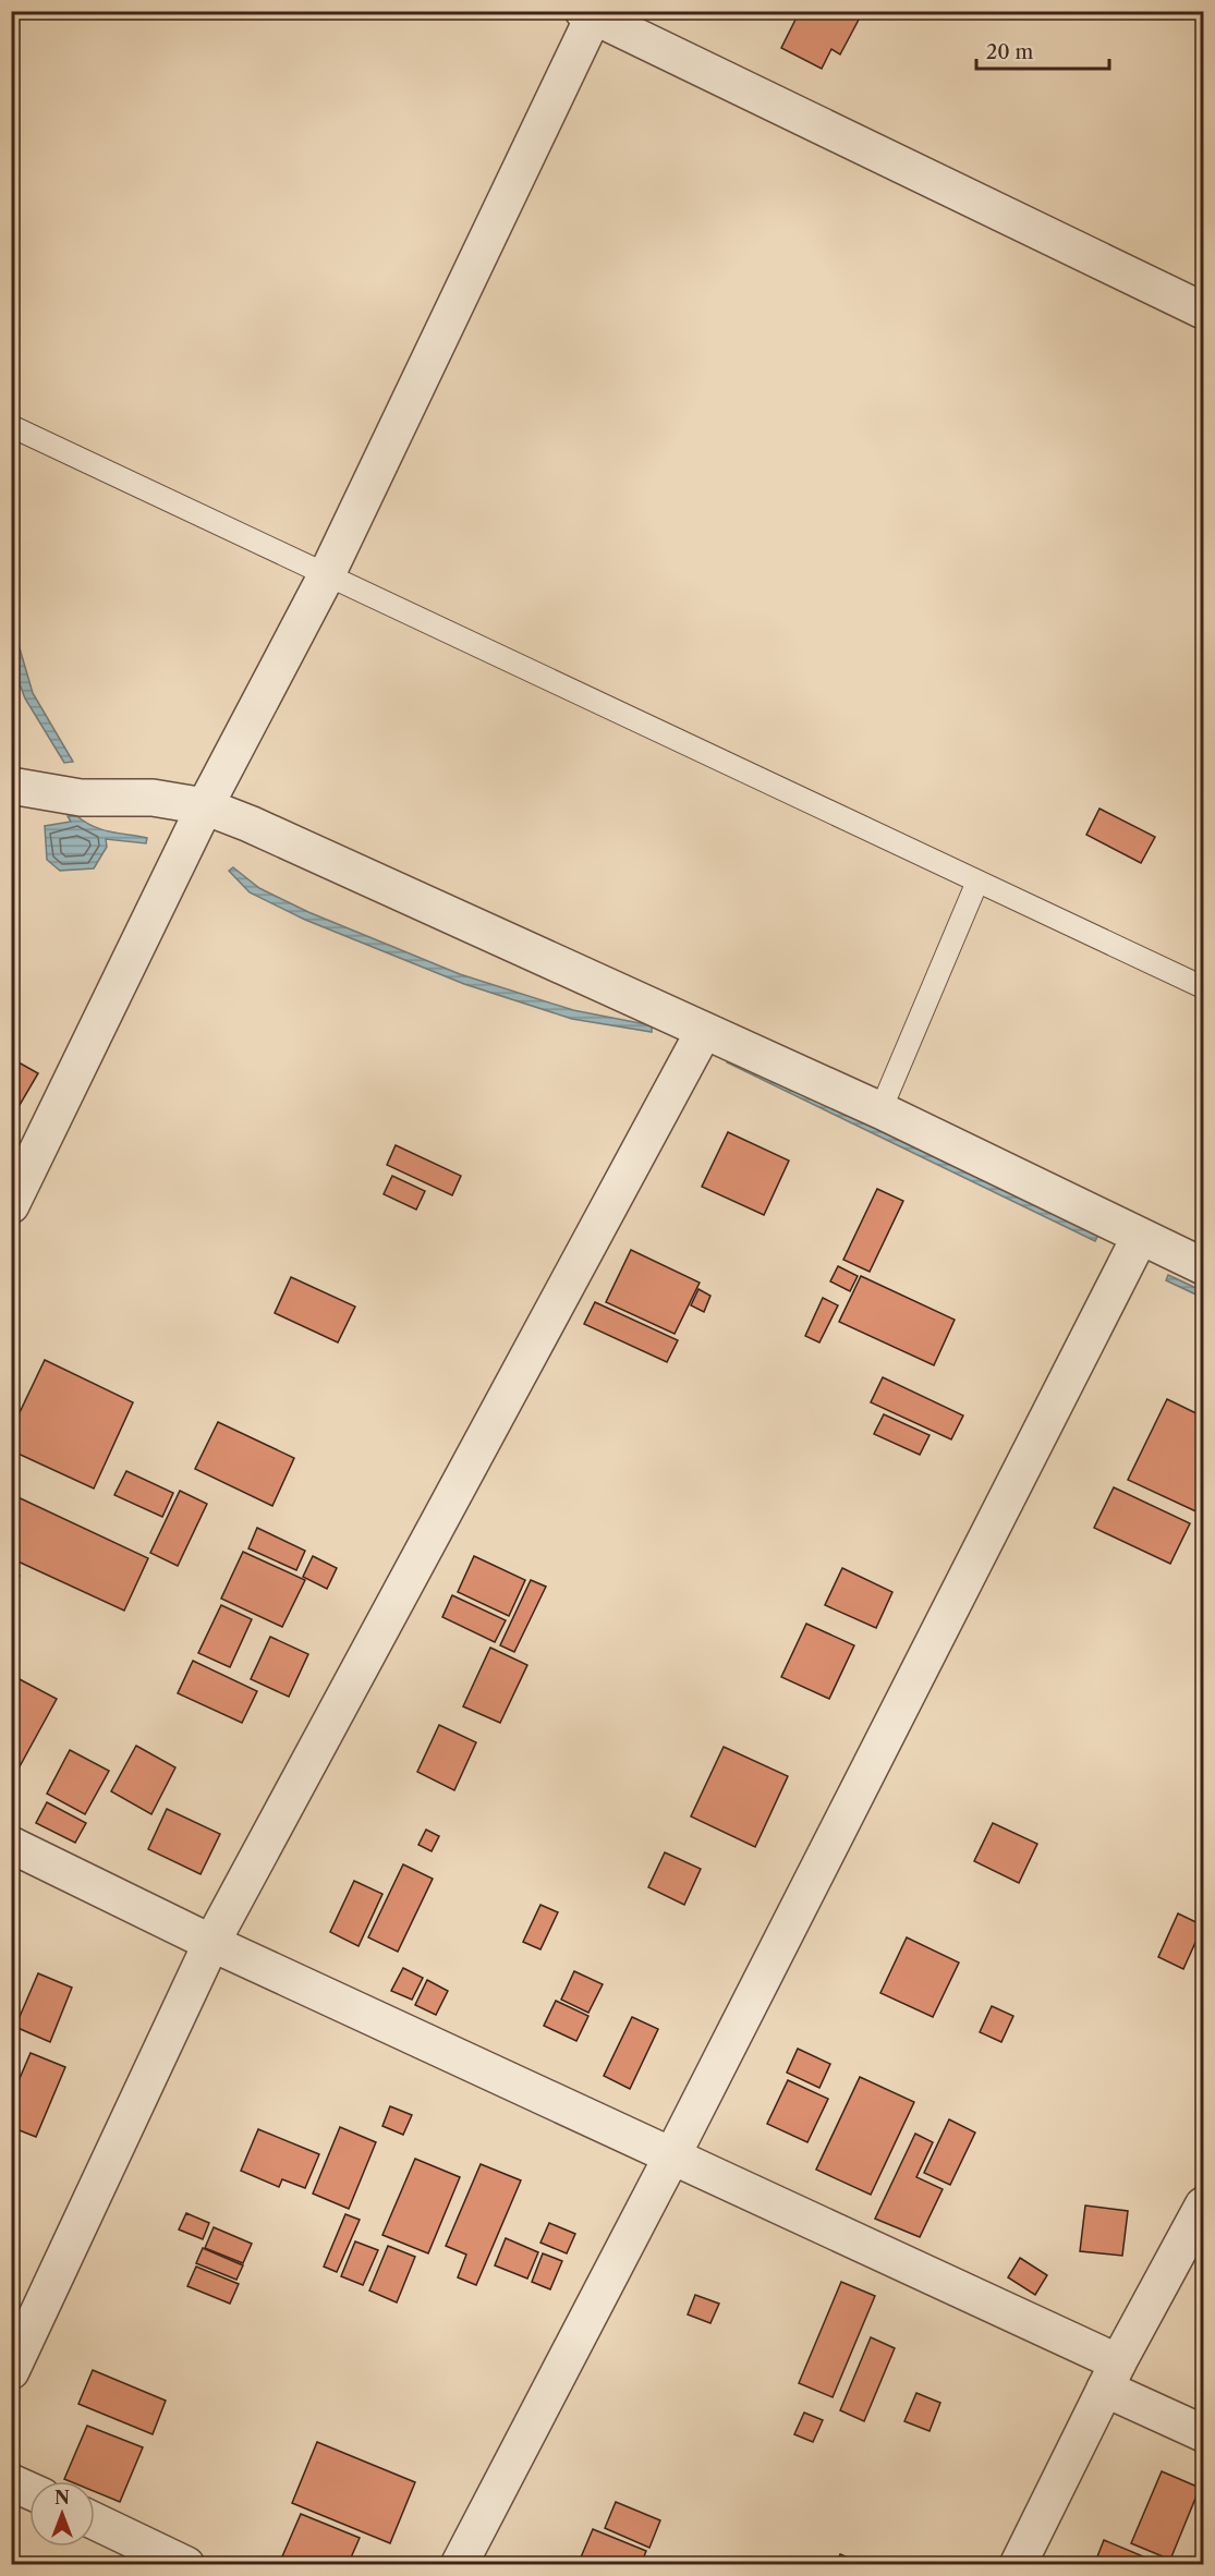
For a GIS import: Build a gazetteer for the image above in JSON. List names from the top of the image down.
{
  "scale_bar": "20 m",
  "north": "top"
}
